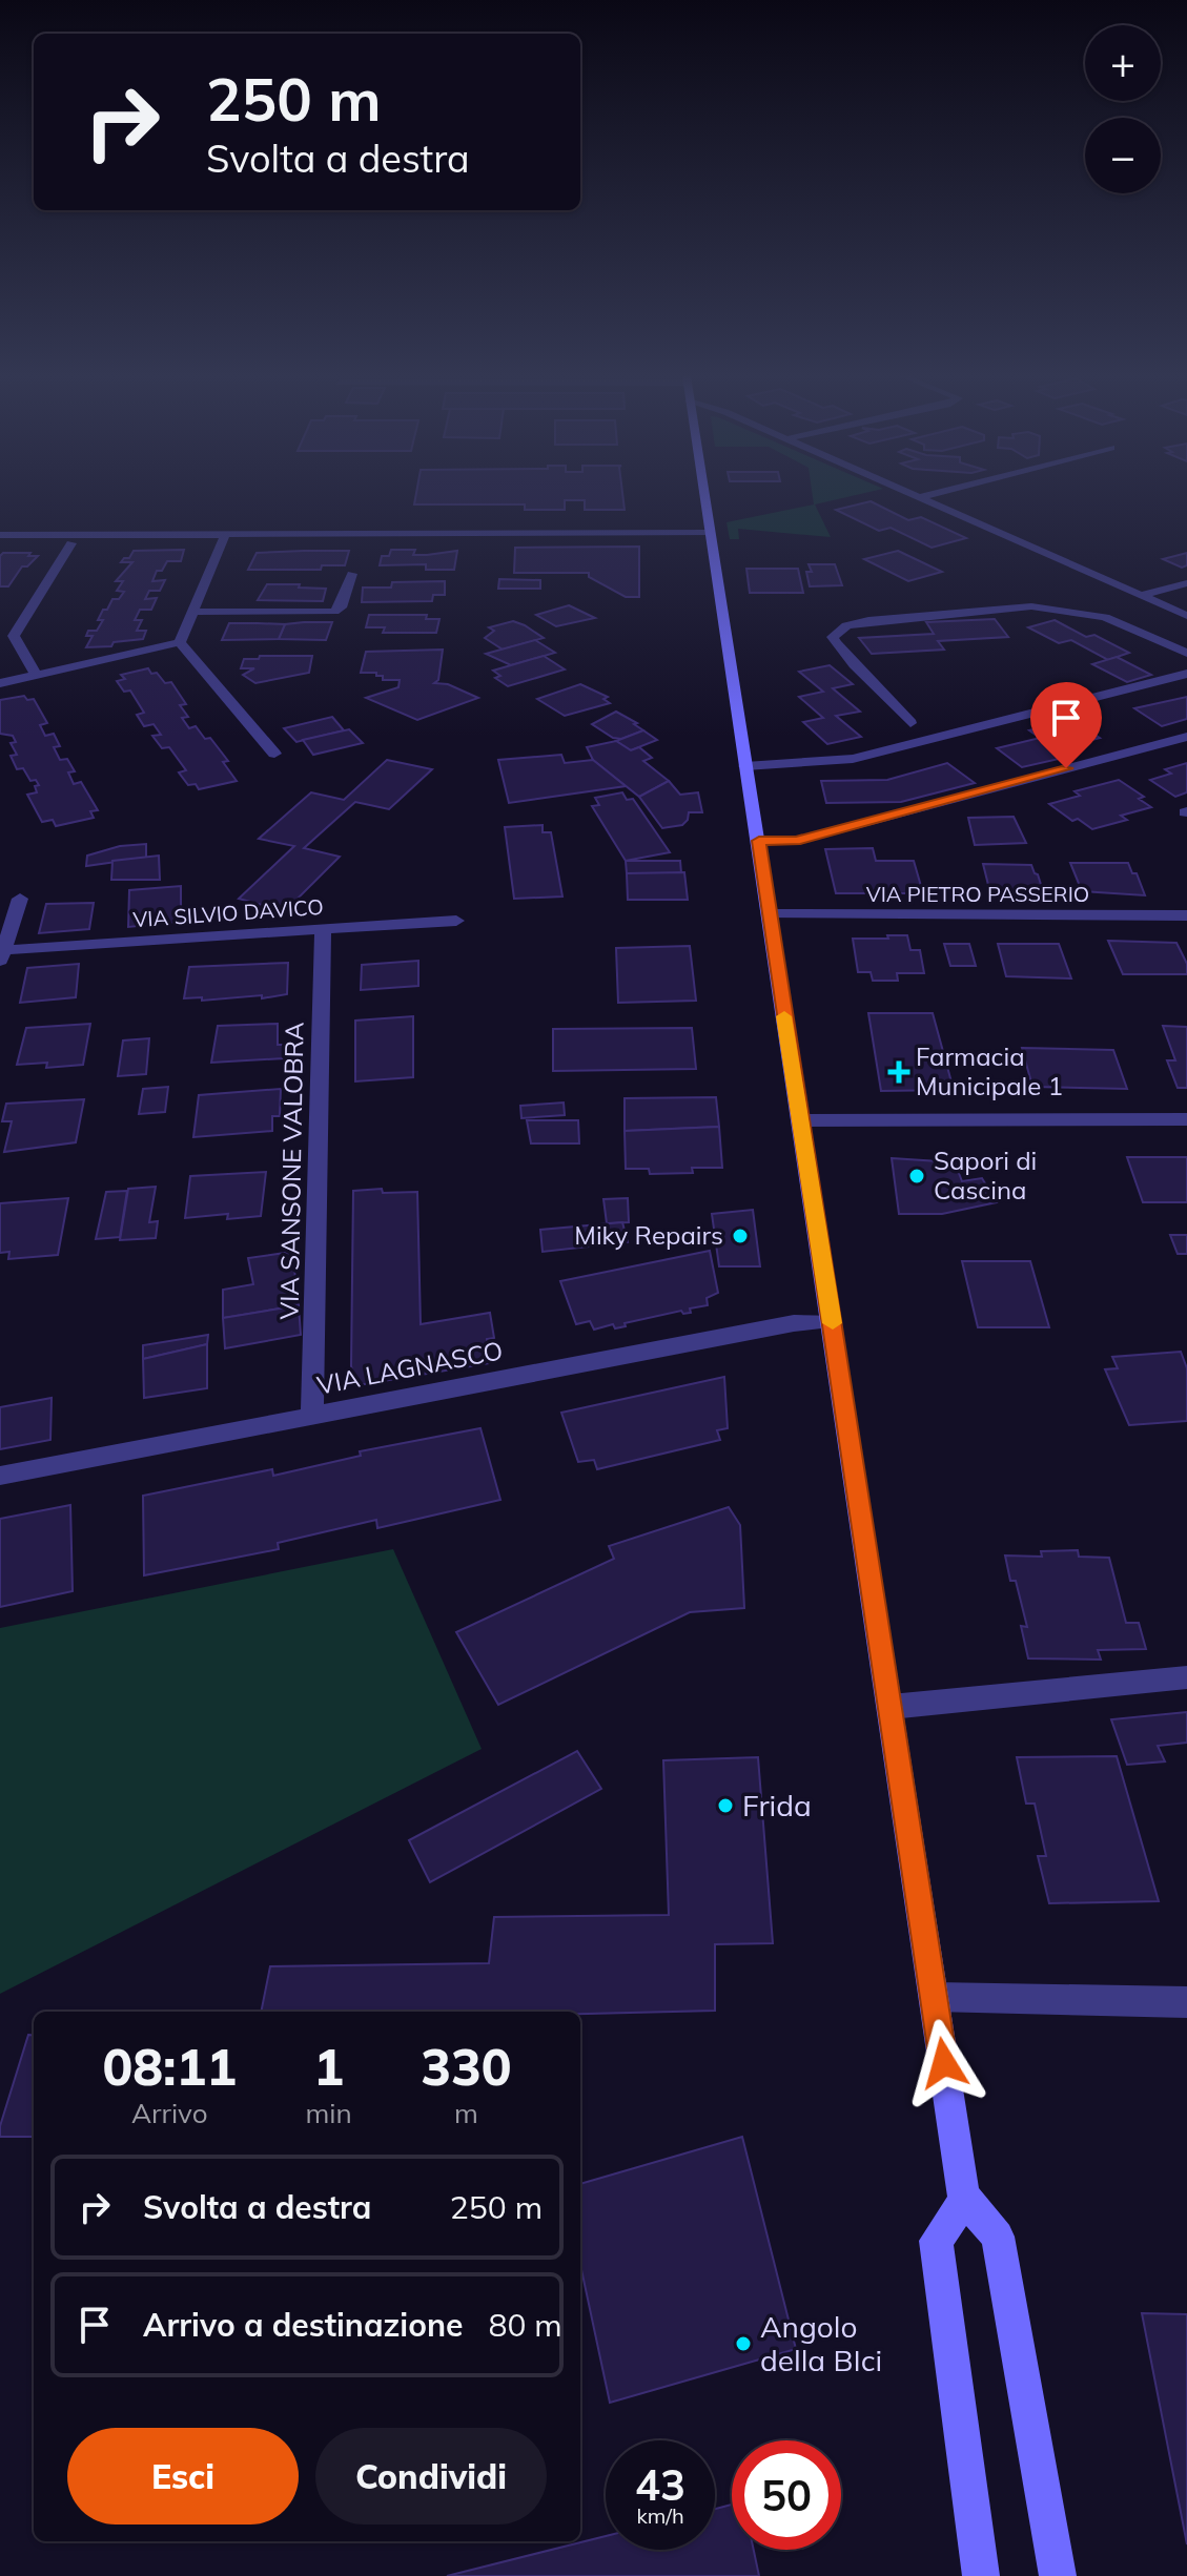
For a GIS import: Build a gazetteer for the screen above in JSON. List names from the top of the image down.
{
  "streets": {
    "street": [
      "VIA PIETRO PASSERIO",
      "VIA SILVIO DAVICO",
      "VIA SANSONE VALOBRA",
      "VIA LAGNASCO"
    ]
  },
  "crossings": [
    ["VIA SILVIO DAVICO", "VIA SANSONE VALOBRA"],
    ["VIA SANSONE VALOBRA", "VIA LAGNASCO"]
  ],
  "places": {
    "health": ["Farmacia Municipale 1"],
    "other": [
      "Sapori di Cascina",
      "Miky Repairs",
      "Frida",
      "Angolo della BIci"
    ]
  },
  "page": {
    "map_buttons": ["+", "−"],
    "turn": ["250 m", "Svolta a destra"],
    "eta": [
      "08:11",
      "Arrivo",
      "1",
      "min",
      "330",
      "m"
    ],
    "list": [
      {
        "name": "Svolta a destra",
        "value": "250 m"
      },
      {
        "name": "Arrivo a destinazione",
        "value": "80 m"
      }
    ],
    "buttons": ["Esci", "Condividi"],
    "speed": "43 km/h",
    "limit": "50"
  }
}
